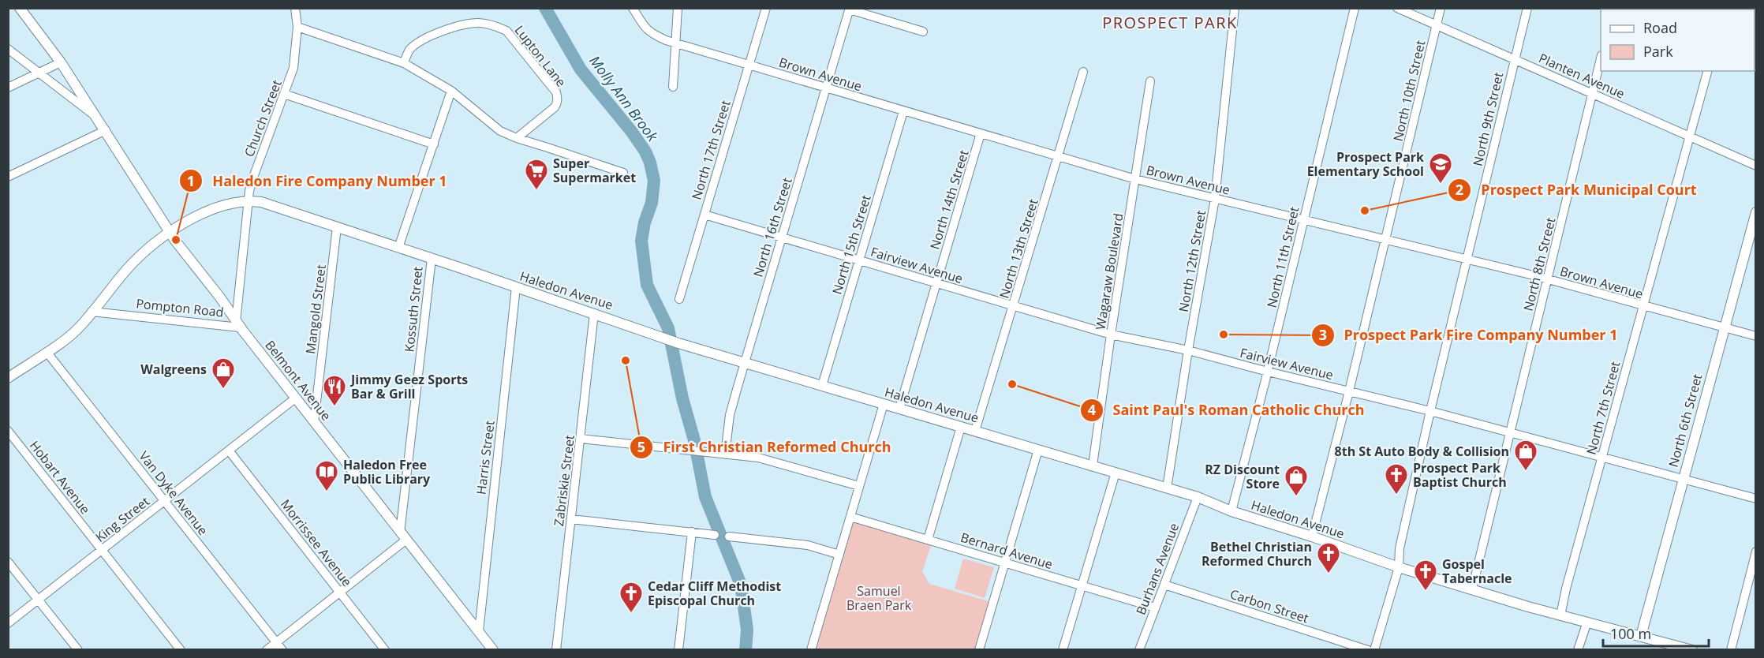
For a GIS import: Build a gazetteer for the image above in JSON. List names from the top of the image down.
{
  "streets": {
    "main road": ["Haledon Avenue", "Belmont Avenue", "North 6th Street"],
    "street": [
      "Lupton Lane",
      "Brown Avenue",
      "Planten Avenue",
      "North 10th Street",
      "Church Street",
      "North 9th Street",
      "North 17th Street",
      "North 14th Street",
      "North 16th Street",
      "North 15th Street",
      "North 13th Street",
      "North 11th Street",
      "North 12th Street",
      "North 8th Street",
      "Fairview Avenue",
      "Wagaraw Boulevard",
      "Pompton Road",
      "Mangold Street",
      "Kossuth Street",
      "North 7th Street",
      "Harris Street",
      "Hobart Avenue",
      "Zabriskie Street",
      "Van Dyke Avenue",
      "King Street",
      "Morrissee Avenue",
      "Bernard Avenue",
      "Burhans Avenue",
      "Carbon Street"
    ]
  },
  "crossings": [
    ["Brown Avenue", "North 10th Street"],
    ["Brown Avenue", "North 9th Street"],
    ["Brown Avenue", "North 17th Street"],
    ["Brown Avenue", "North 14th Street"],
    ["Brown Avenue", "North 16th Street"],
    ["Brown Avenue", "North 15th Street"],
    ["Brown Avenue", "North 13th Street"],
    ["Brown Avenue", "North 11th Street"],
    ["Brown Avenue", "North 12th Street"],
    ["Brown Avenue", "North 8th Street"],
    ["Brown Avenue", "Wagaraw Boulevard"],
    ["Brown Avenue", "North 7th Street"],
    ["Brown Avenue", "North 6th Street"],
    ["Planten Avenue", "North 10th Street"],
    ["Planten Avenue", "North 9th Street"],
    ["Planten Avenue", "North 8th Street"],
    ["Planten Avenue", "North 7th Street"],
    ["North 10th Street", "Fairview Avenue"],
    ["North 10th Street", "Haledon Avenue"],
    ["Church Street", "Haledon Avenue"],
    ["Church Street", "Pompton Road"],
    ["Church Street", "Belmont Avenue"],
    ["North 9th Street", "Fairview Avenue"],
    ["North 9th Street", "Haledon Avenue"],
    ["North 17th Street", "Fairview Avenue"],
    ["North 14th Street", "Fairview Avenue"],
    ["North 14th Street", "Haledon Avenue"],
    ["North 16th Street", "Fairview Avenue"],
    ["North 16th Street", "Haledon Avenue"],
    ["North 15th Street", "Fairview Avenue"],
    ["North 15th Street", "Haledon Avenue"],
    ["North 13th Street", "Fairview Avenue"],
    ["North 13th Street", "Haledon Avenue"],
    ["North 11th Street", "Fairview Avenue"],
    ["North 11th Street", "Haledon Avenue"],
    ["North 12th Street", "Fairview Avenue"],
    ["North 12th Street", "Haledon Avenue"],
    ["North 8th Street", "Fairview Avenue"],
    ["North 8th Street", "Haledon Avenue"],
    ["Fairview Avenue", "Wagaraw Boulevard"],
    ["Fairview Avenue", "North 7th Street"],
    ["Fairview Avenue", "North 6th Street"],
    ["Wagaraw Boulevard", "Haledon Avenue"],
    ["Haledon Avenue", "Pompton Road"],
    ["Haledon Avenue", "Mangold Street"],
    ["Haledon Avenue", "Kossuth Street"],
    ["Haledon Avenue", "Belmont Avenue"],
    ["Haledon Avenue", "North 7th Street"],
    ["Haledon Avenue", "North 6th Street"],
    ["Haledon Avenue", "Harris Street"],
    ["Haledon Avenue", "Zabriskie Street"],
    ["Haledon Avenue", "Burhans Avenue"],
    ["Pompton Road", "Belmont Avenue"],
    ["Mangold Street", "Belmont Avenue"],
    ["Kossuth Street", "Belmont Avenue"],
    ["Belmont Avenue", "Harris Street"],
    ["Belmont Avenue", "King Street"],
    ["Hobart Avenue", "King Street"],
    ["Van Dyke Avenue", "King Street"],
    ["King Street", "Morrissee Avenue"],
    ["Bernard Avenue", "Burhans Avenue"],
    ["Burhans Avenue", "Carbon Street"]
  ],
  "districts": ["PROSPECT PARK"],
  "water": ["Molly Ann Brook"],
  "parks": ["Samuel Braen Park"],
  "places": {
    "school or university": ["Prospect Park Elementary School"],
    "supermarket": ["Super Supermarket"],
    "other": [
      "Prospect Park Municipal Court",
      "Haledon Fire Company Number 1",
      "Prospect Park Fire Company Number 1",
      "First Christian Reformed Church",
      "Saint Paul's Roman Catholic Church"
    ],
    "shop": ["Walgreens", "8th St Auto Body & Collision", "RZ Discount Store"],
    "restaurant": ["Jimmy Geez Sports Bar & Grill"],
    "library": ["Haledon Free Public Library"],
    "church": [
      "Prospect Park Baptist Church",
      "Bethel Christian Reformed Church",
      "Gospel Tabernacle",
      "Cedar Cliff Methodist Episcopal Church"
    ]
  },
  "legend": ["Road", "Park"],
  "scale_bar": "100 m"
}
